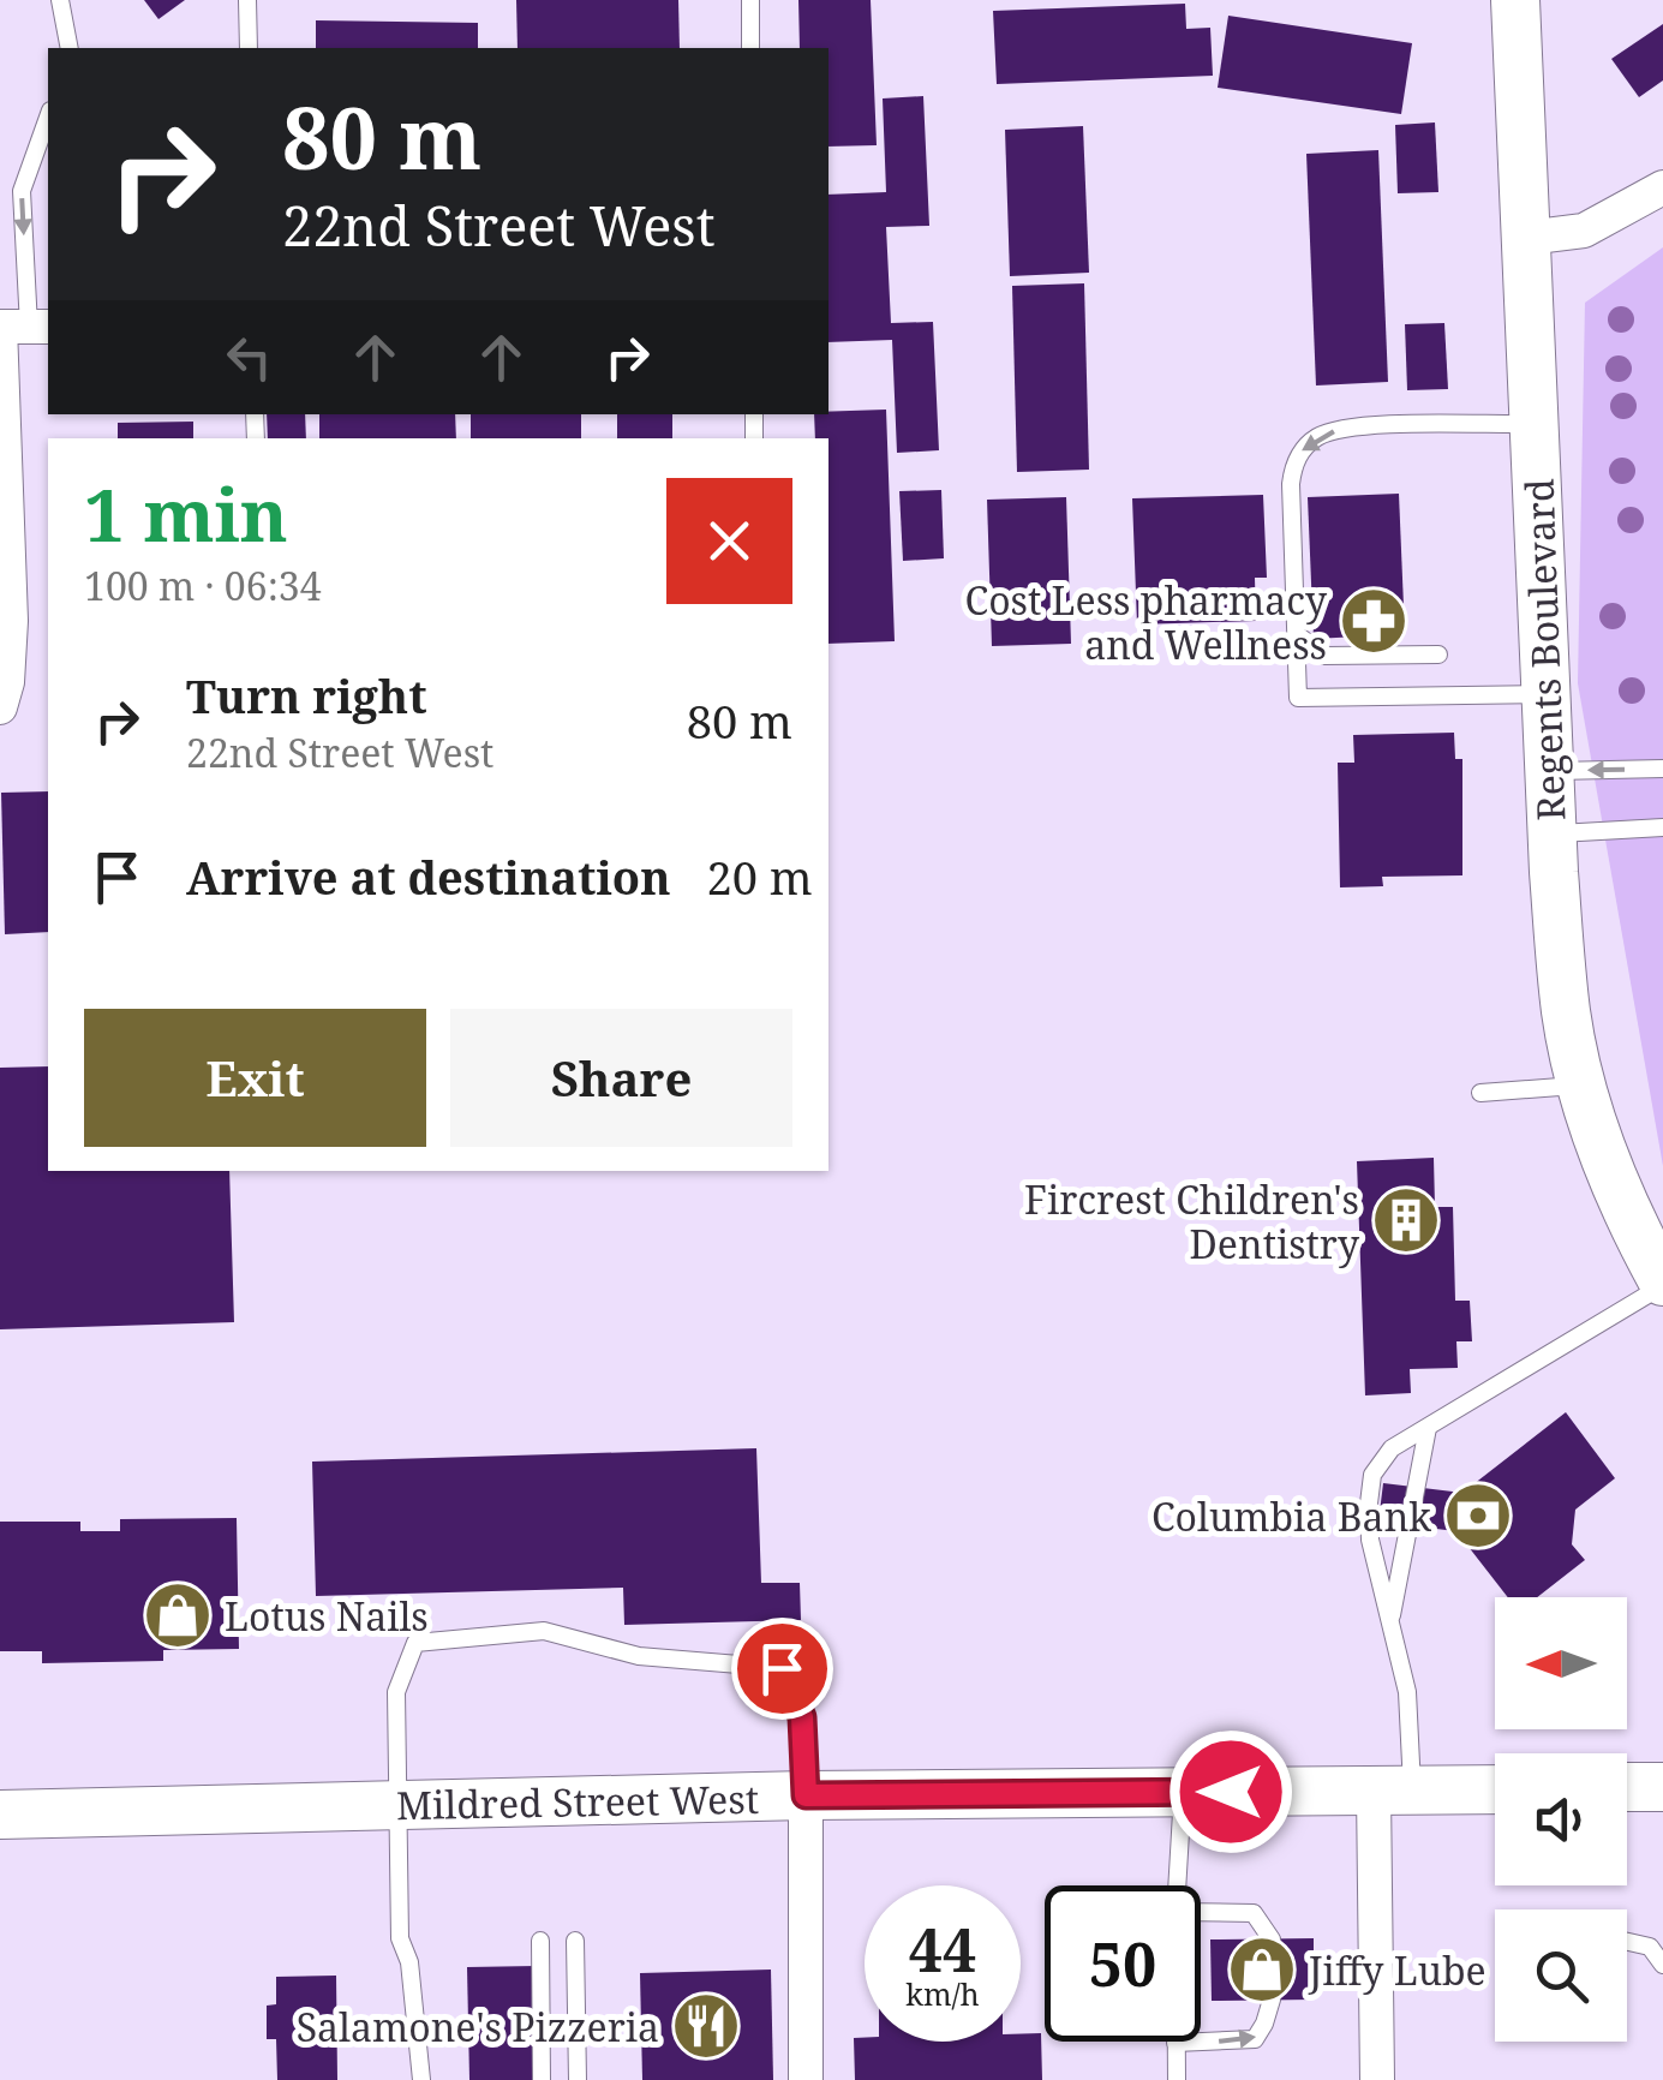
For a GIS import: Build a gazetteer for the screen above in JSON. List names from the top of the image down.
{
  "streets": {
    "main road": ["Regents Boulevard", "Mildred Street West"]
  },
  "places": {
    "pharmacy": ["Cost Less pharmacy and Wellness"],
    "building": ["Fircrest Children's Dentistry"],
    "bank": ["Columbia Bank"],
    "shop": ["Lotus Nails", "Jiffy Lube"],
    "restaurant": ["Salamone's Pizzeria"]
  },
  "north": "left",
  "page": {
    "turn": ["80 m", "22nd Street West"],
    "heading": ["1 min", "100 m · 06:34"],
    "list": [
      {
        "name": "Turn right",
        "note": "22nd Street West",
        "value": "80 m"
      },
      {
        "name": "Arrive at destination",
        "value": "20 m"
      }
    ],
    "buttons": ["Exit", "Share"],
    "speed": "44 km/h",
    "limit": "50"
  }
}
